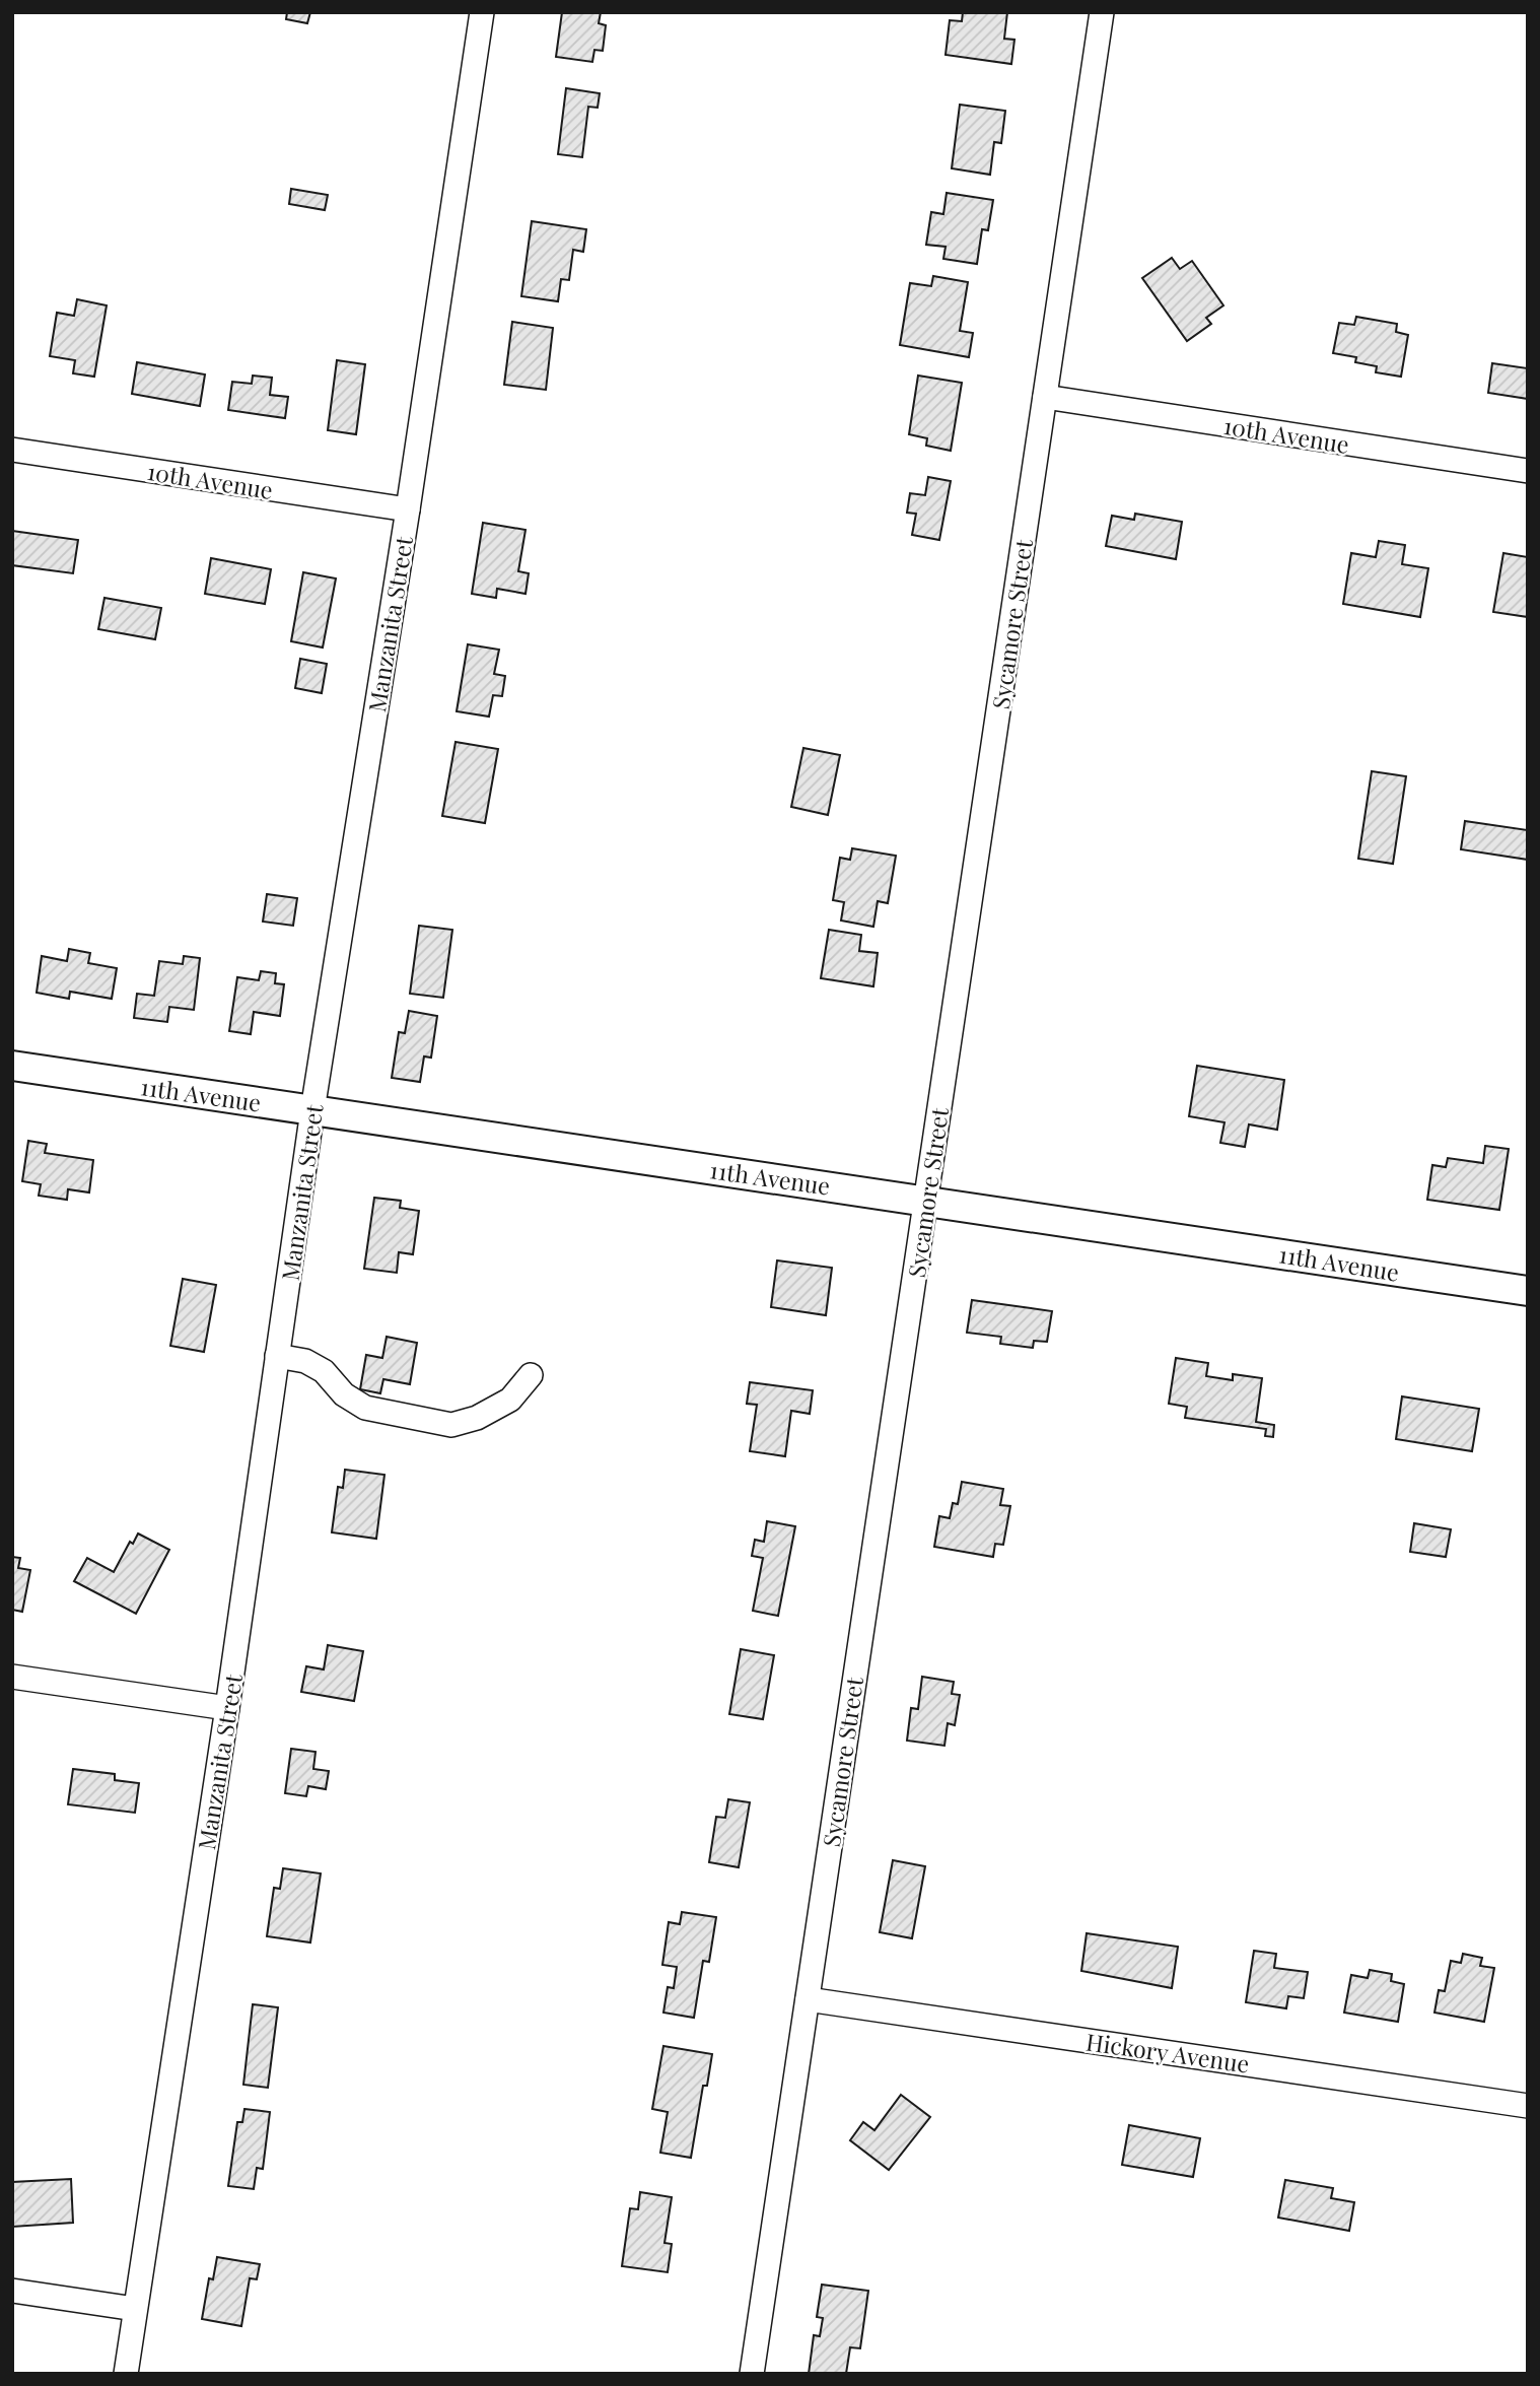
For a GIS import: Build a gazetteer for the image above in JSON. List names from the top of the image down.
{
  "streets": {
    "main road": ["11th Avenue"],
    "street": [
      "10th Avenue",
      "Manzanita Street",
      "Sycamore Street",
      "Hickory Avenue"
    ]
  },
  "crossings": [
    ["10th Avenue", "Manzanita Street"],
    ["10th Avenue", "Sycamore Street"],
    ["Manzanita Street", "11th Avenue"],
    ["Sycamore Street", "11th Avenue"],
    ["Sycamore Street", "Hickory Avenue"]
  ]
}
